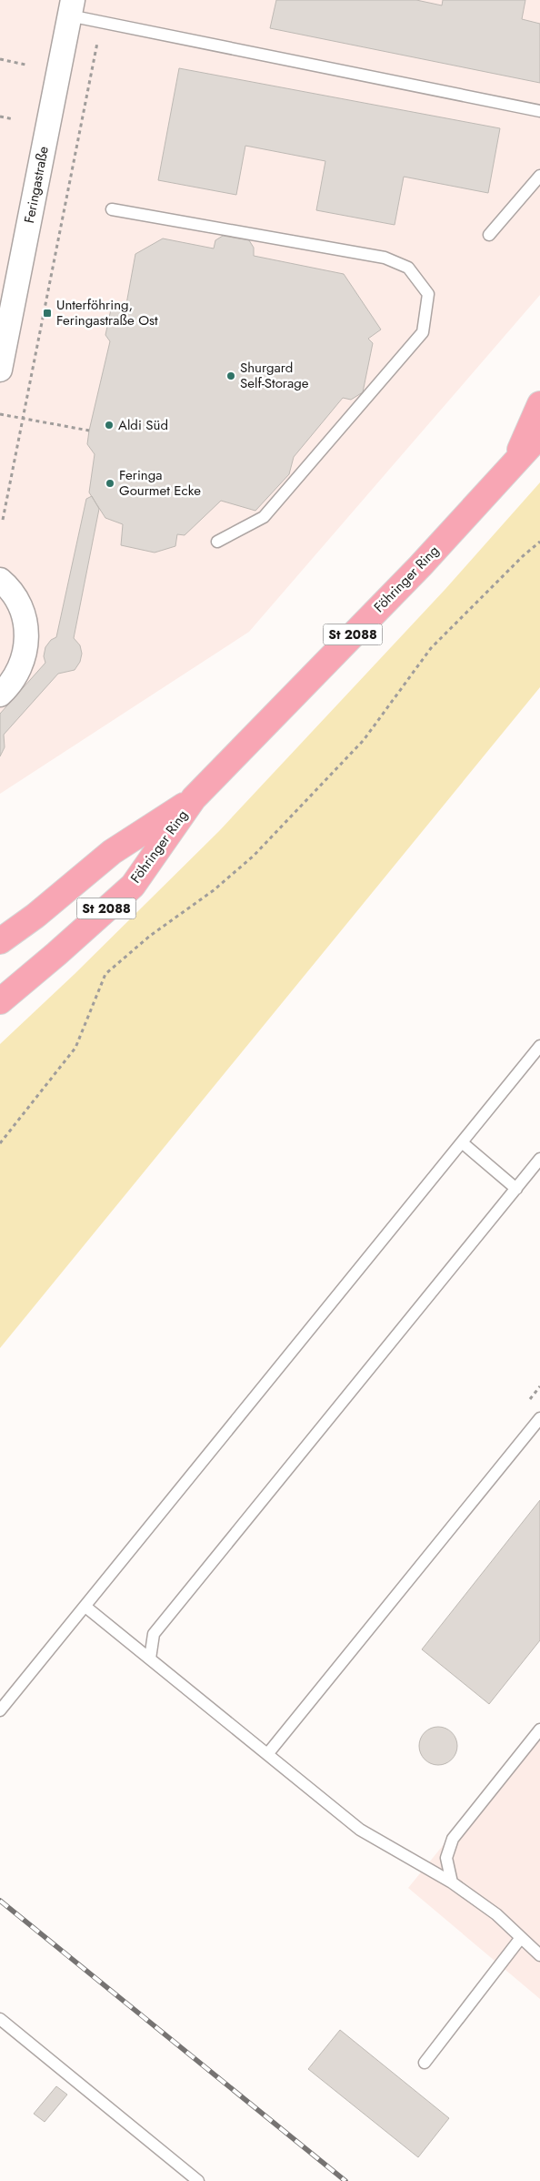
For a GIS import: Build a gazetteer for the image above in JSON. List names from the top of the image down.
{
  "streets": {
    "highway": ["Föhringer Ring", "St 2088"],
    "street": ["Feringastraße"]
  },
  "places": {
    "transit": ["Unterföhring, Feringastraße Ost"],
    "other": ["Shurgard Self-Storage", "Aldi Süd", "Feringa Gourmet Ecke"]
  }
}
